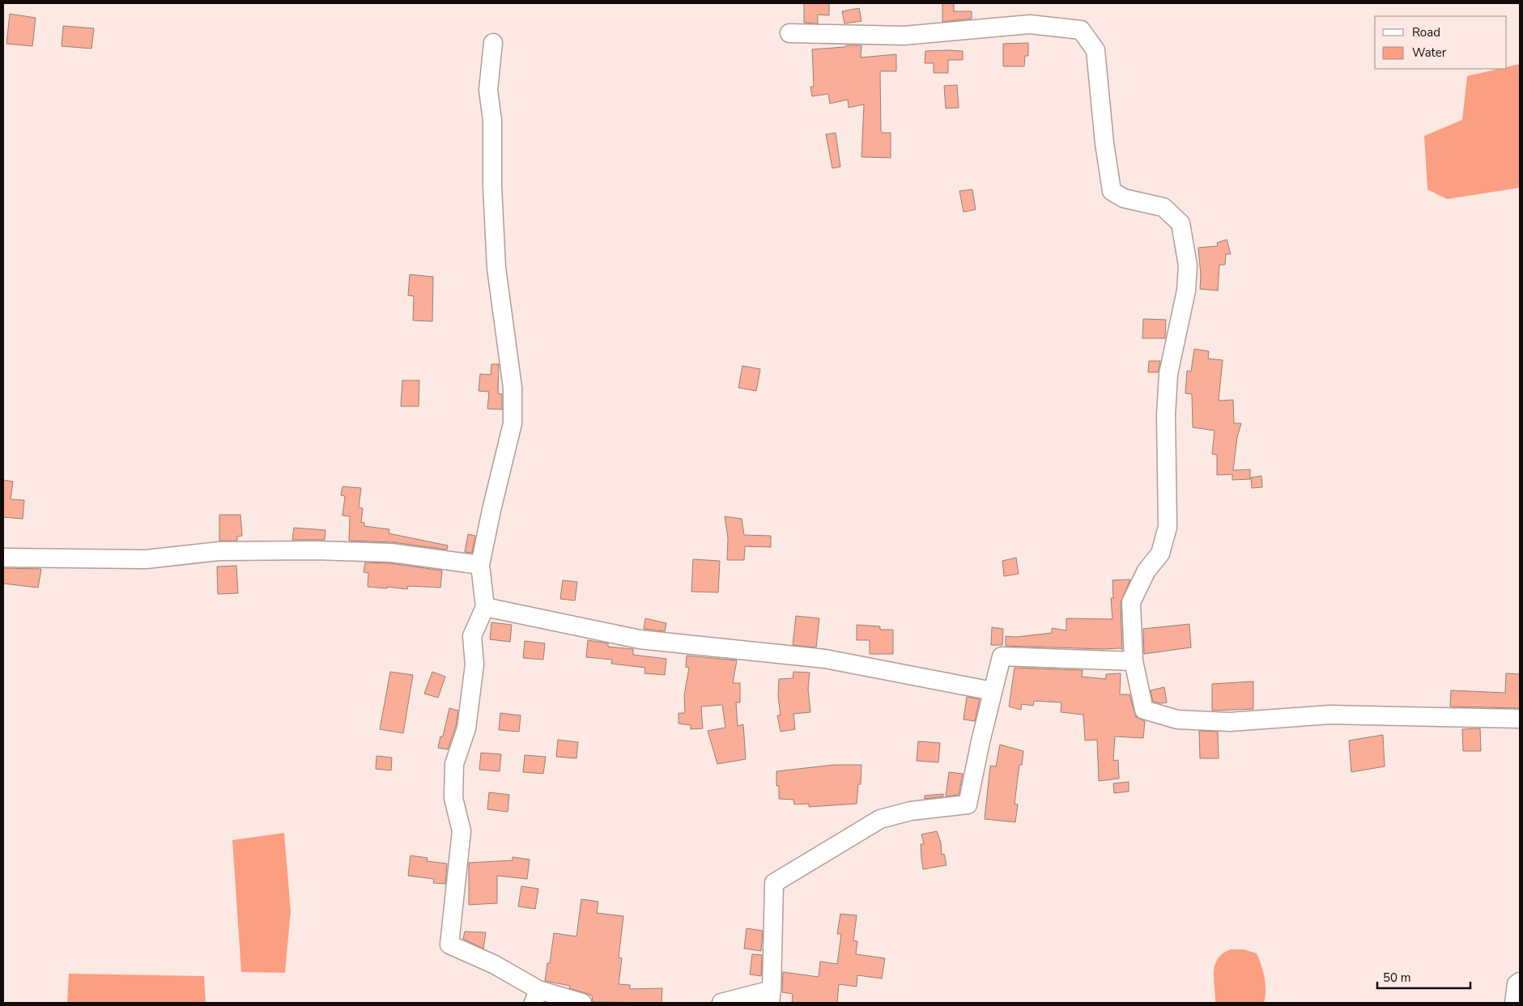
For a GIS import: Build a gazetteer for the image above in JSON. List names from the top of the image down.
{
  "legend": ["Road", "Water"],
  "scale_bar": "50 m"
}
